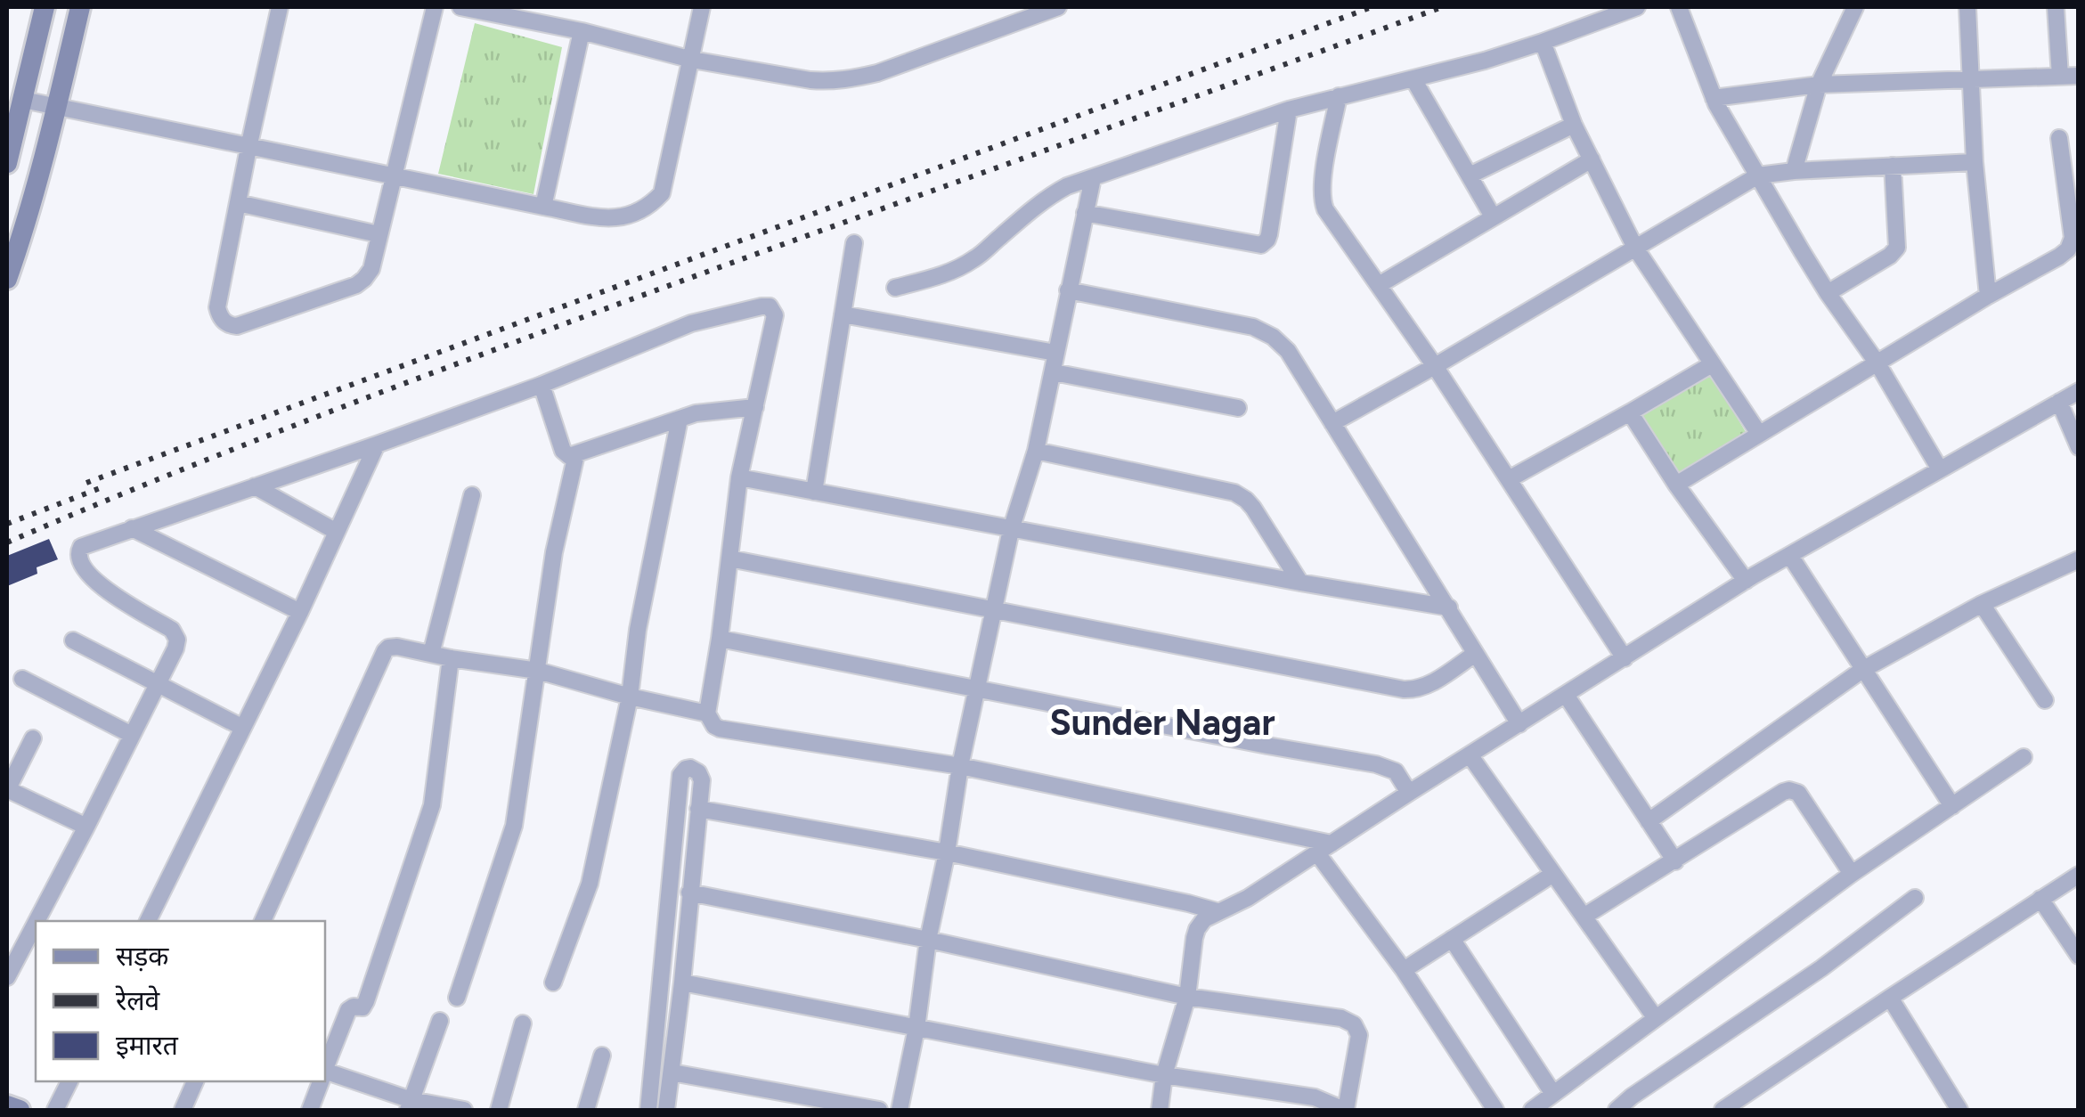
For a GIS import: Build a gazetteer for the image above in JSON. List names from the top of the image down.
{
  "districts": ["Sunder Nagar"],
  "legend": ["सड़क", "रेलवे", "इमारत"]
}
